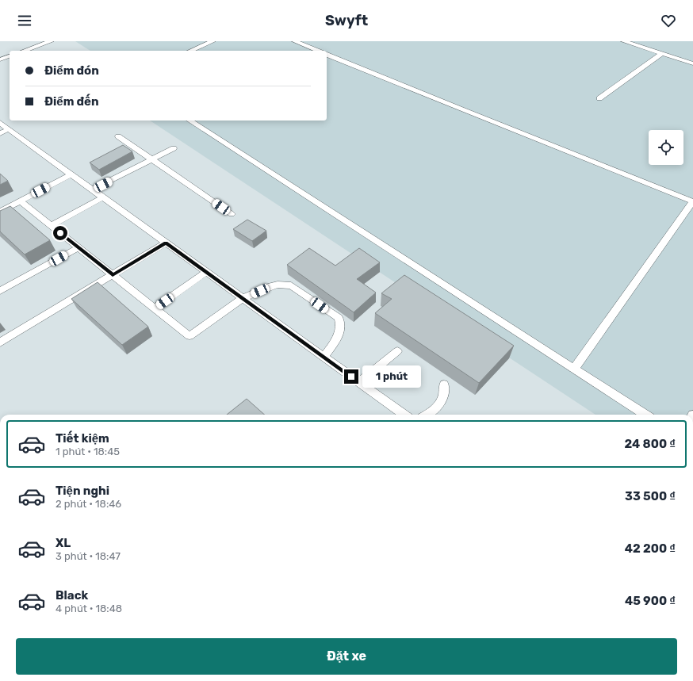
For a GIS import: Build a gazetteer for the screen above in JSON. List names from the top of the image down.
{
  "page": {
    "header": "Swyft",
    "banner": ["Điểm đón", "Điểm đến"],
    "bubble": "1 phút",
    "list": [
      {
        "name": "Tiết kiệm",
        "note": "1 phút · 18:45",
        "value": "24 800 ₫"
      },
      {
        "name": "Tiện nghi",
        "note": "2 phút · 18:46",
        "value": "33 500 ₫"
      },
      {
        "name": "XL",
        "note": "3 phút · 18:47",
        "value": "42 200 ₫"
      },
      {
        "name": "Black",
        "note": "4 phút · 18:48",
        "value": "45 900 ₫"
      }
    ],
    "buttons": "Đặt xe"
  }
}
